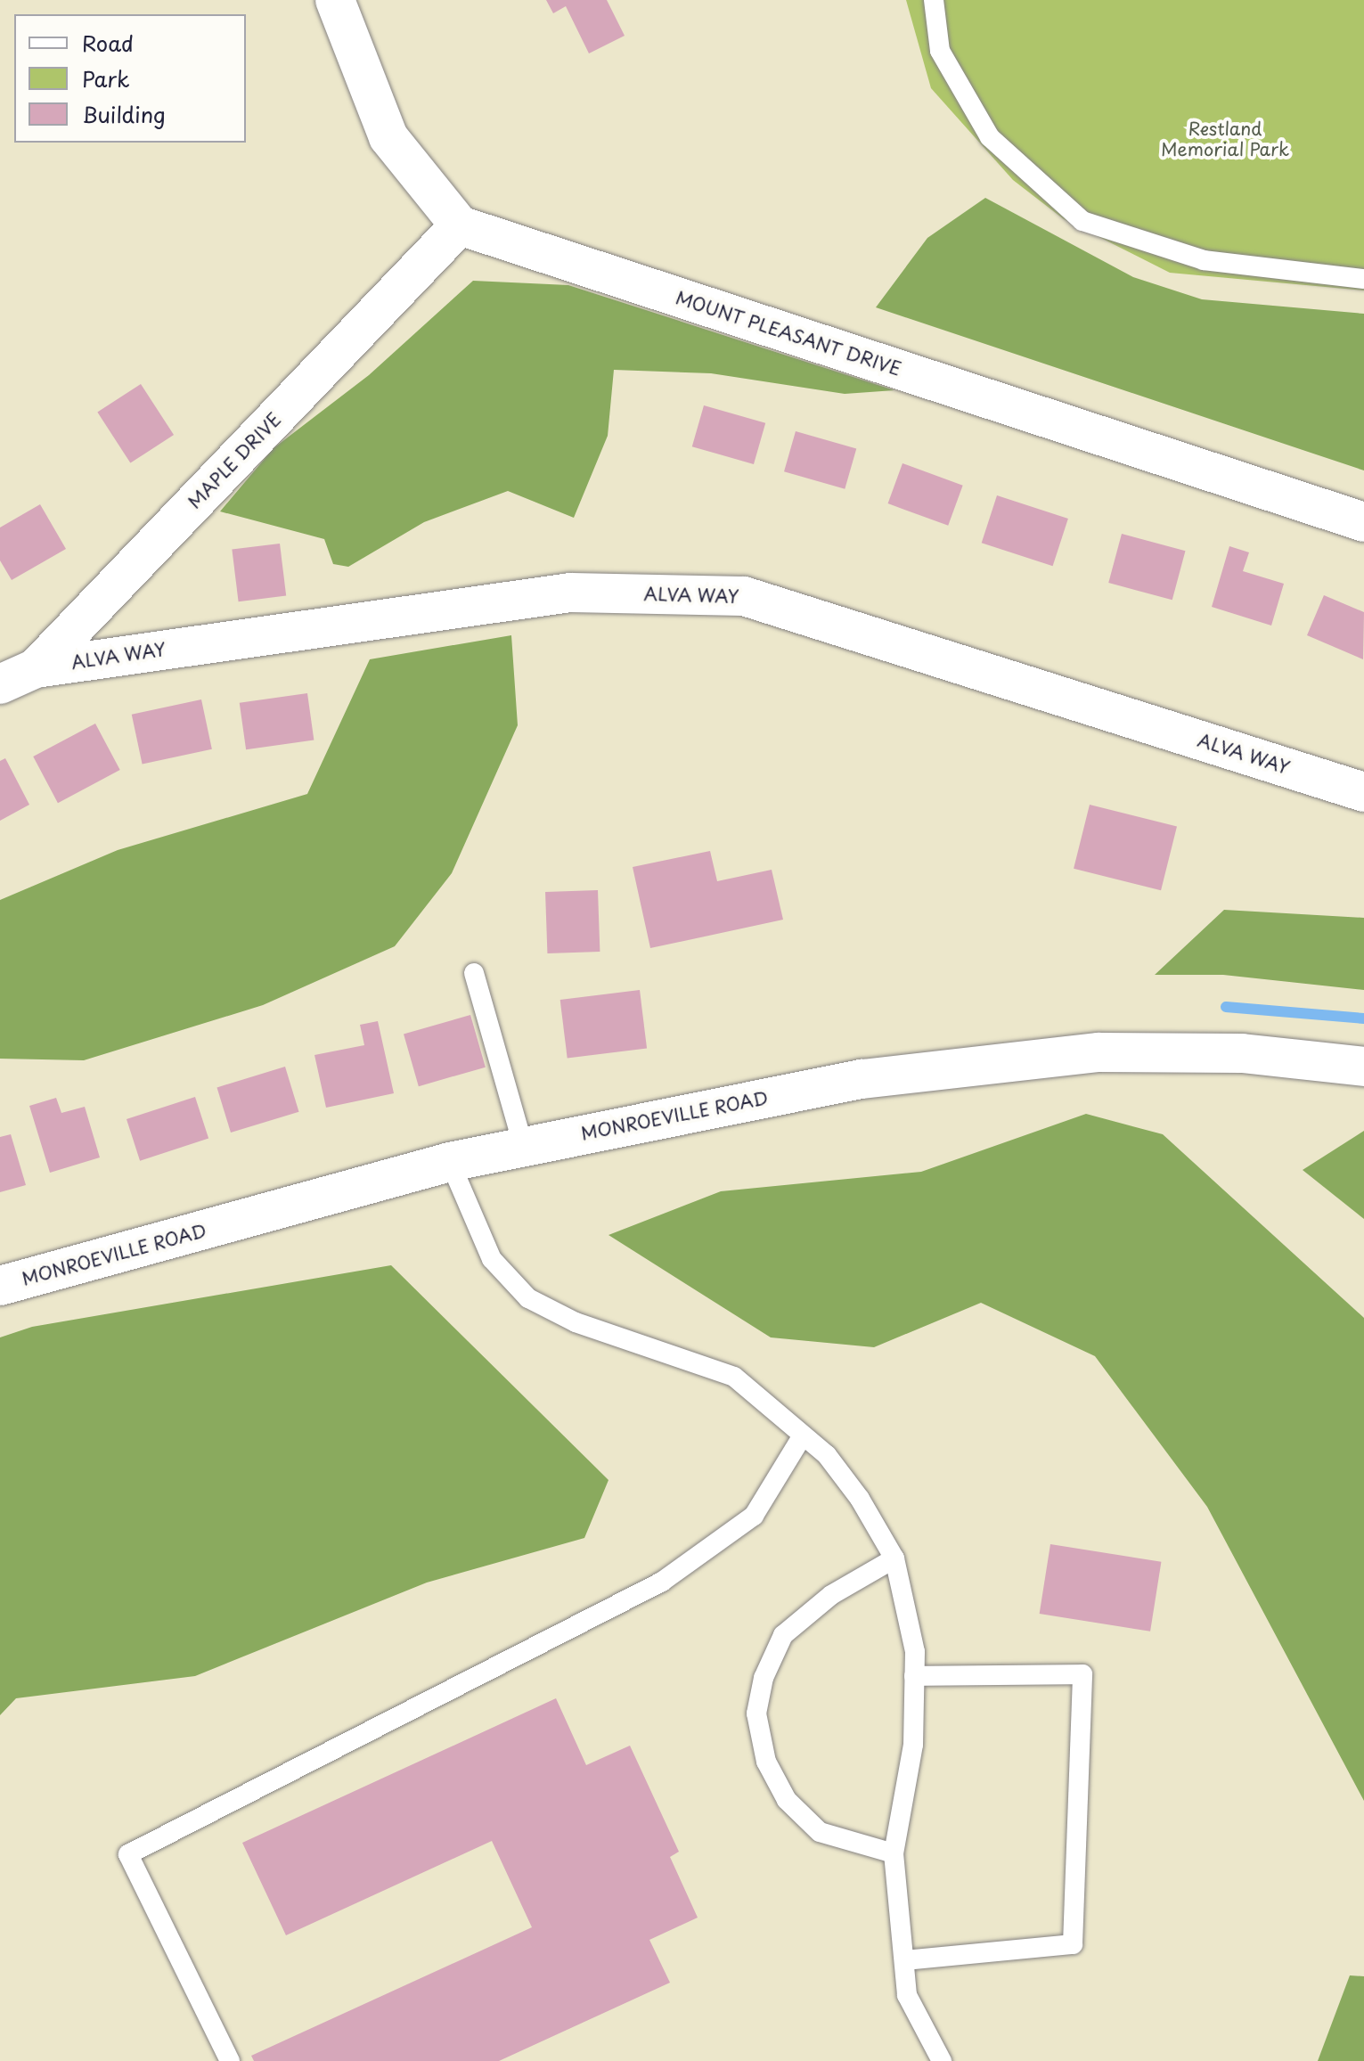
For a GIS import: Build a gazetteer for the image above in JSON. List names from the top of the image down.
{
  "streets": {
    "street": [
      "MOUNT PLEASANT DRIVE",
      "MAPLE DRIVE",
      "ALVA WAY",
      "MONROEVILLE ROAD"
    ]
  },
  "crossings": [
    ["MOUNT PLEASANT DRIVE", "MAPLE DRIVE"],
    ["MAPLE DRIVE", "ALVA WAY"]
  ],
  "parks": ["Restland Memorial Park"],
  "legend": ["Road", "Park", "Building"]
}
